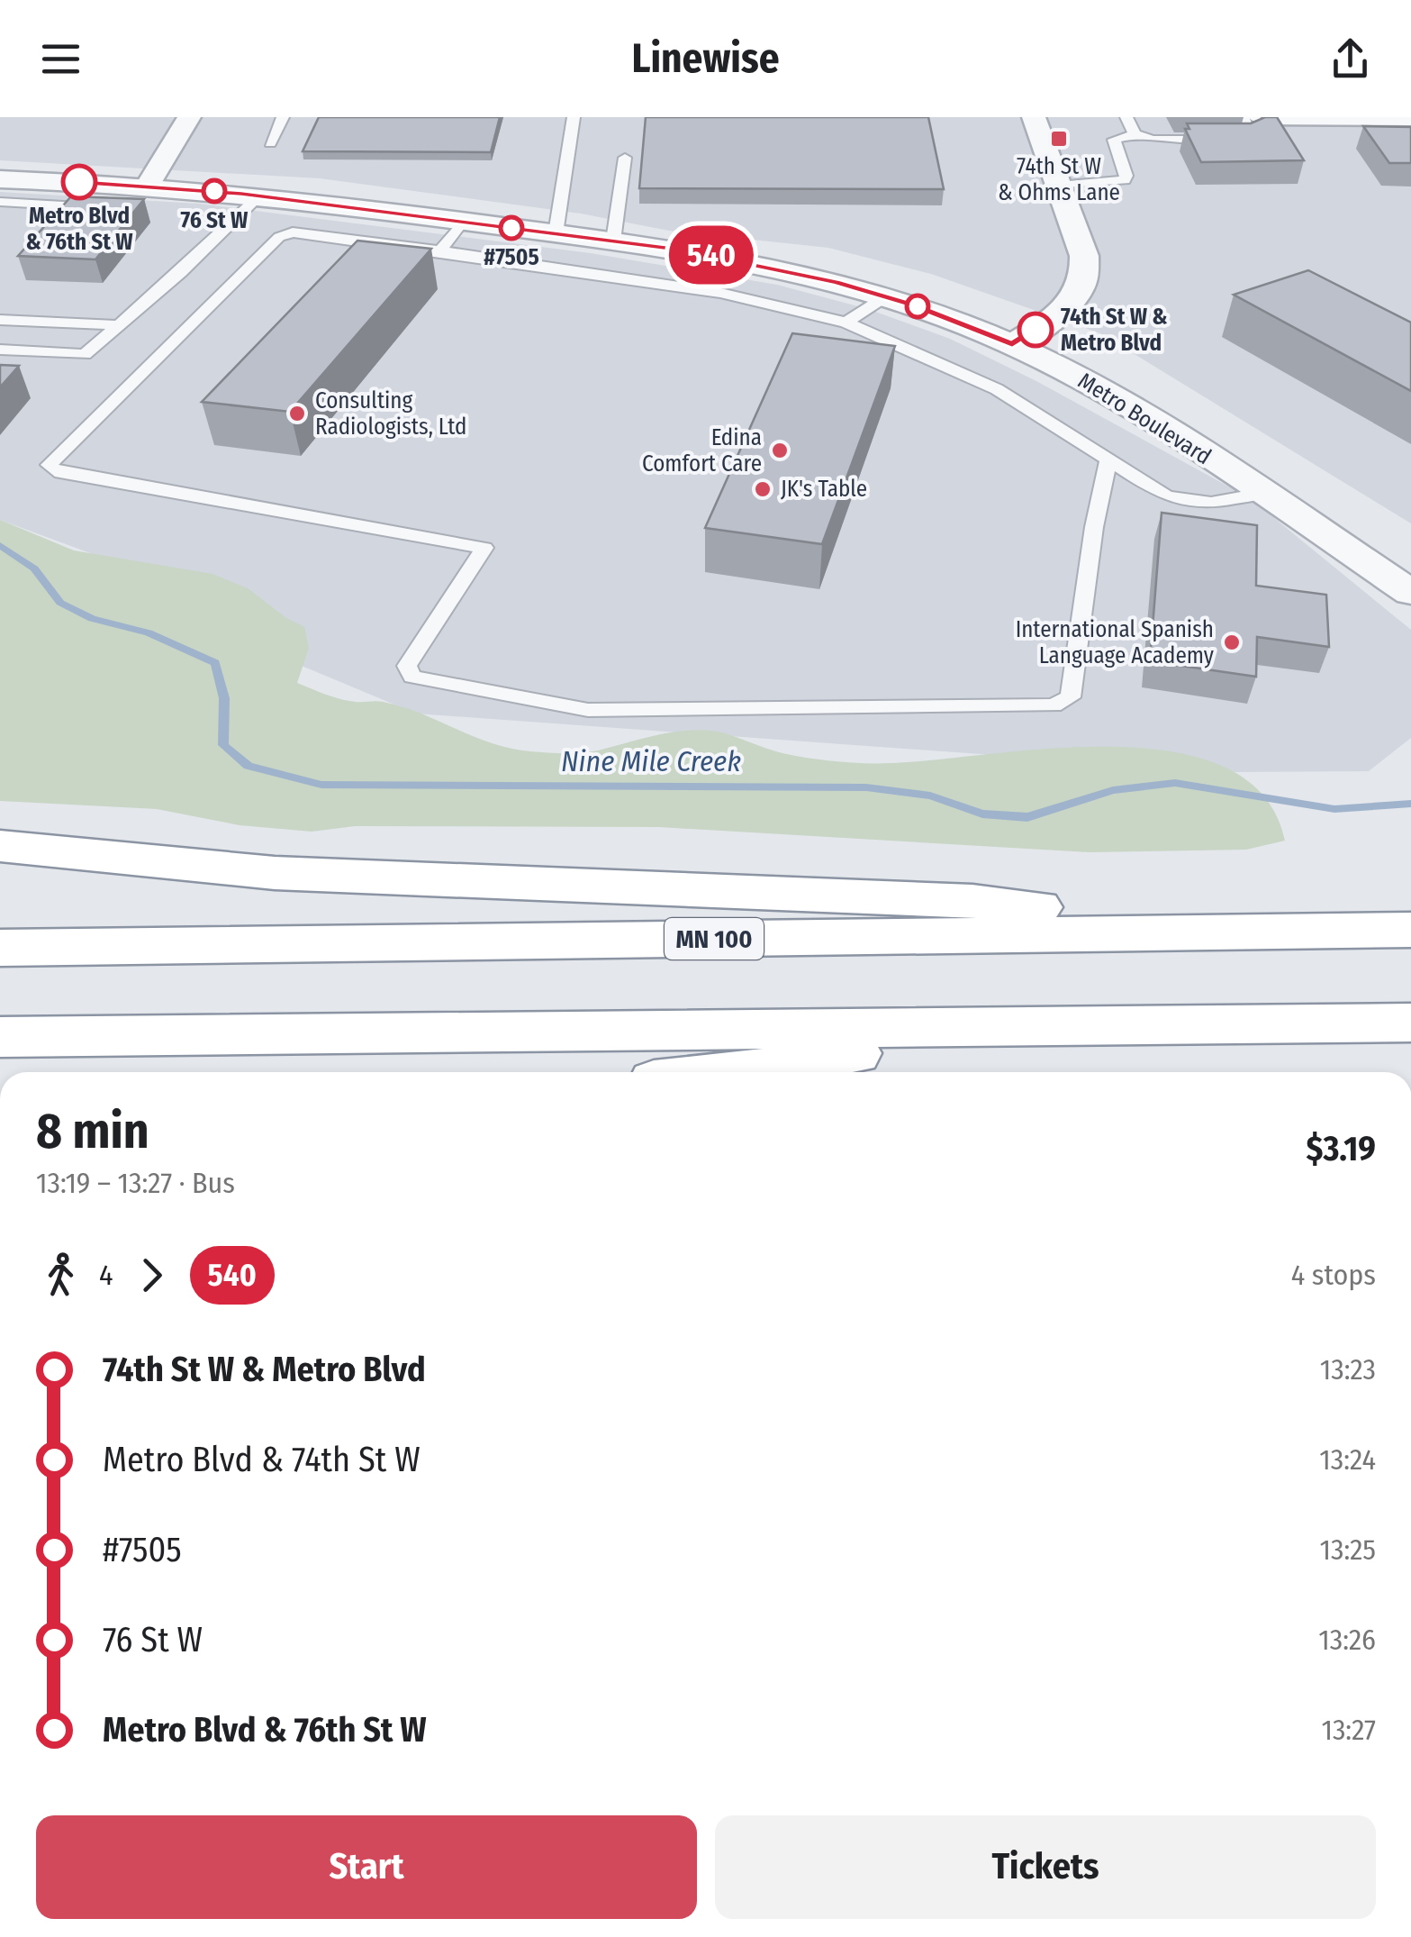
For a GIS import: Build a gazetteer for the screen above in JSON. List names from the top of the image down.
{
  "streets": {
    "highway": ["MN 100"],
    "street": ["Metro Boulevard"]
  },
  "water": ["Nine Mile Creek"],
  "places": {
    "transit": ["74th St W & Ohms Lane"],
    "other": [
      "Metro Blvd & 76th St W",
      "76 St W",
      "#7505",
      "74th St W & Metro Blvd",
      "Consulting Radiologists, Ltd",
      "Edina Comfort Care",
      "JK's Table",
      "International Spanish Language Academy"
    ]
  },
  "lines": ["bus line 540"],
  "page": {
    "header": "Linewise",
    "on_map": "540",
    "heading": ["8 min", "13:19 – 13:27 · Bus", "$3.19"],
    "legs": ["4", "540", "4 stops"],
    "list": [
      {
        "name": "74th St W & Metro Blvd",
        "value": "13:23"
      },
      {
        "name": "Metro Blvd & 74th St W",
        "value": "13:24"
      },
      {
        "name": "#7505",
        "value": "13:25"
      },
      {
        "name": "76 St W",
        "value": "13:26"
      },
      {
        "name": "Metro Blvd & 76th St W",
        "value": "13:27"
      }
    ],
    "buttons": ["Start", "Tickets"]
  }
}
